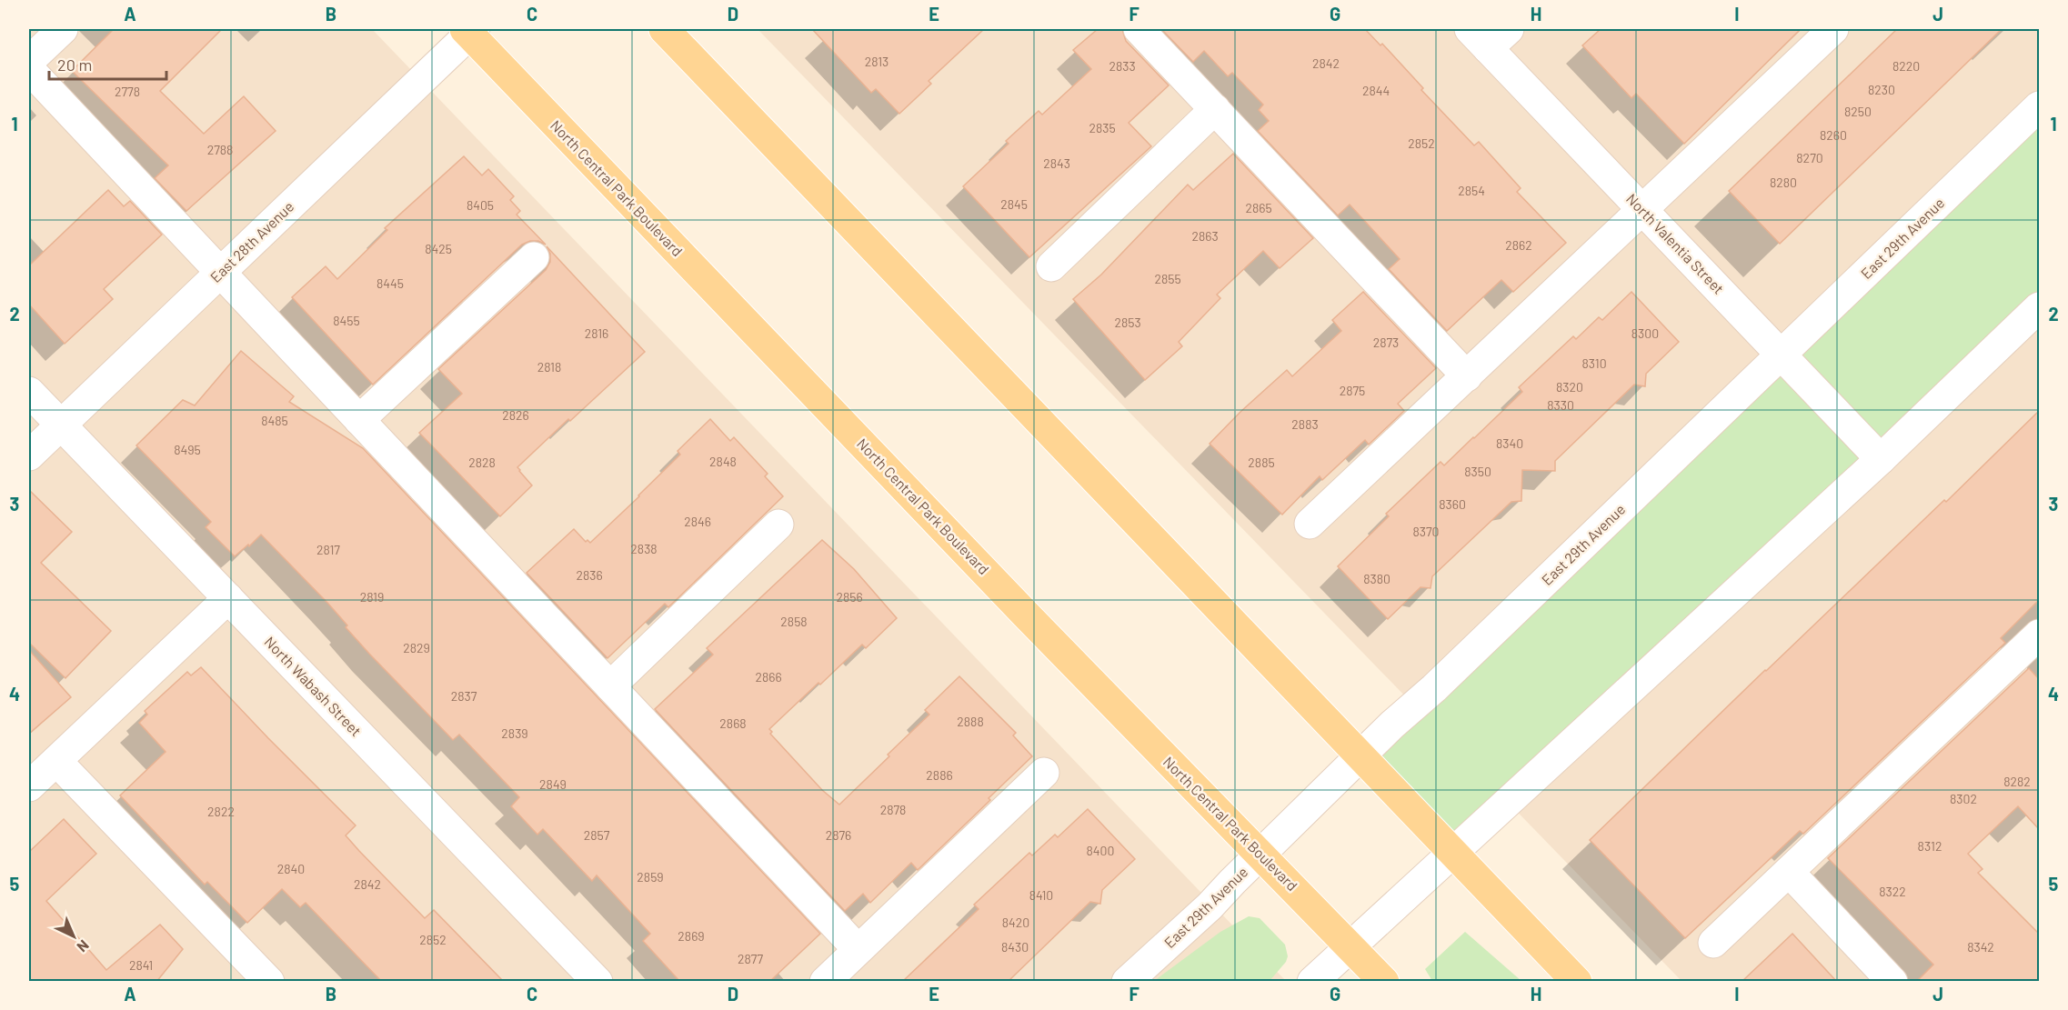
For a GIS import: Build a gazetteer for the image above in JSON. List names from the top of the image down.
{
  "streets": {
    "main road": ["North Central Park Boulevard"],
    "street": [
      "East 29th Avenue",
      "East 28th Avenue",
      "North Valentia Street",
      "North Wabash Street"
    ]
  },
  "crossings": [
    ["North Central Park Boulevard", "East 29th Avenue"],
    ["North Central Park Boulevard", "East 28th Avenue"],
    ["East 29th Avenue", "North Valentia Street"],
    ["East 28th Avenue", "North Wabash Street"]
  ],
  "house_numbers": [
    "2813",
    "2842",
    "2833",
    "8220",
    "8230",
    "2844",
    "2778",
    "8250",
    "2835",
    "8260",
    "2852",
    "2788",
    "8270",
    "2843",
    "8280",
    "2854",
    "2845",
    "8405",
    "2865",
    "2863",
    "2862",
    "8425",
    "2855",
    "8445",
    "8455",
    "2853",
    "2816",
    "8300",
    "2873",
    "8310",
    "2818",
    "8320",
    "2875",
    "8330",
    "2826",
    "8485",
    "2883",
    "8340",
    "8495",
    "2848",
    "2828",
    "2885",
    "8350",
    "8360",
    "2846",
    "8370",
    "2838",
    "2817",
    "2836",
    "8380",
    "2819",
    "2856",
    "2858",
    "2829",
    "2866",
    "2837",
    "2888",
    "2868",
    "2839",
    "2886",
    "8282",
    "2849",
    "8302",
    "2878",
    "2822",
    "2857",
    "2876",
    "8312",
    "8400",
    "2840",
    "2859",
    "2842",
    "8322",
    "8410",
    "8420",
    "2869",
    "2852",
    "8430",
    "8342",
    "2877",
    "2841"
  ],
  "scale_bar": "20 m",
  "north": "bottom right",
  "grid": {
    "columns": [
      "A",
      "B",
      "C",
      "D",
      "E",
      "F",
      "G",
      "H",
      "I",
      "J"
    ],
    "rows": [
      "1",
      "2",
      "3",
      "4",
      "5"
    ]
  }
}
